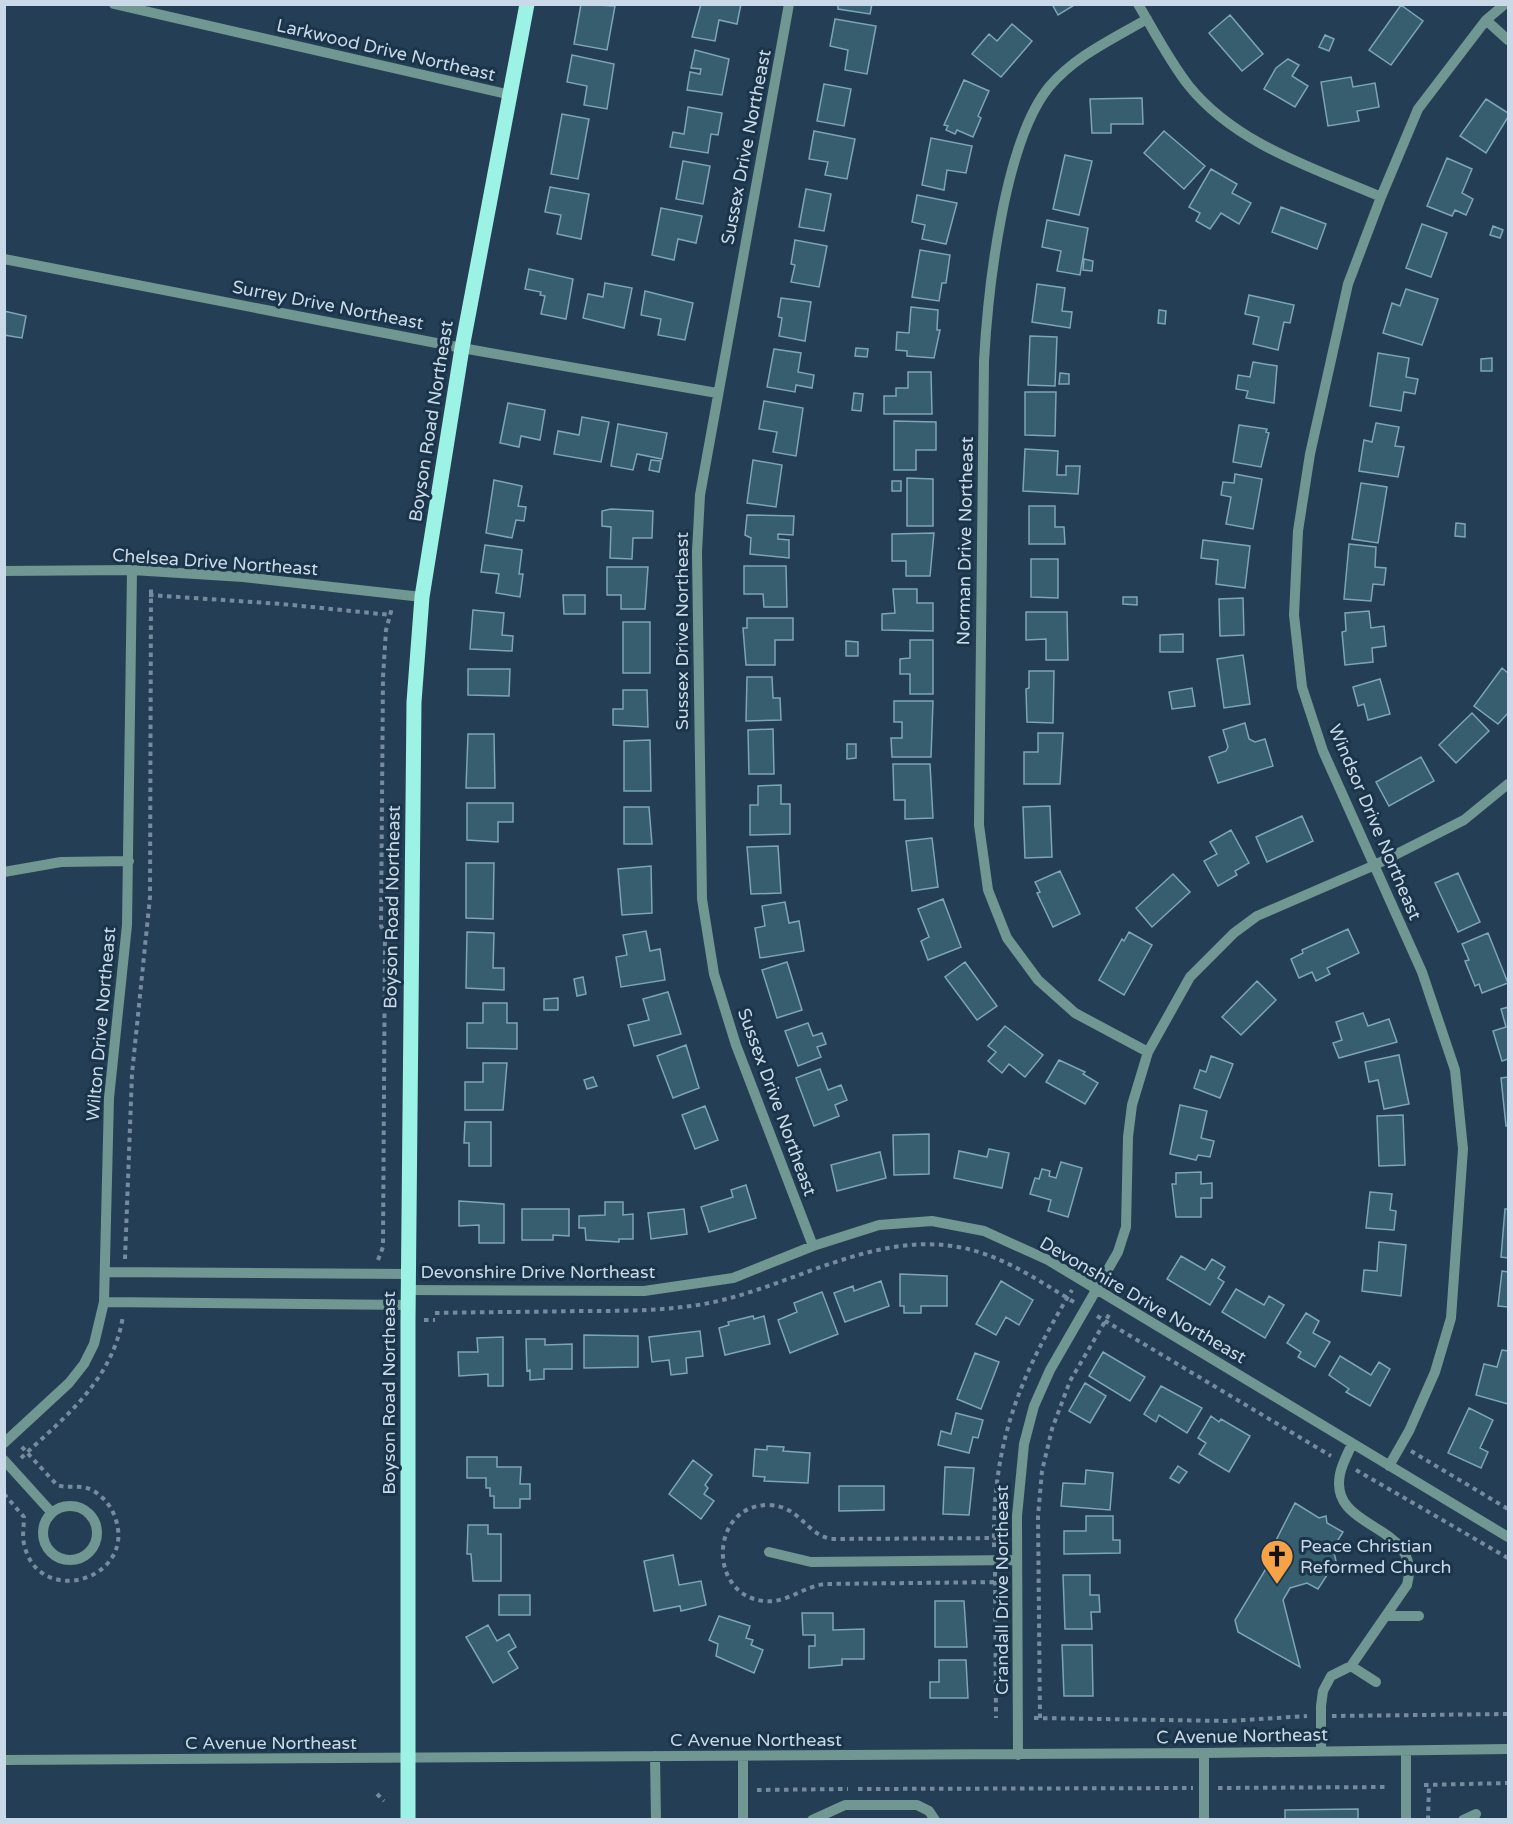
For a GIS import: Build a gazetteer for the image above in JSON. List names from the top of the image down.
{
  "streets": {
    "main road": ["Boyson Road Northeast"],
    "street": [
      "Larkwood Drive Northeast",
      "Sussex Drive Northeast",
      "Surrey Drive Northeast",
      "Norman Drive Northeast",
      "Chelsea Drive Northeast",
      "Windsor Drive Northeast",
      "Wilton Drive Northeast",
      "Devonshire Drive Northeast",
      "Crandall Drive Northeast",
      "C Avenue Northeast"
    ]
  },
  "crossings": [
    ["Larkwood Drive Northeast", "Boyson Road Northeast"],
    ["Sussex Drive Northeast", "Surrey Drive Northeast"],
    ["Sussex Drive Northeast", "Devonshire Drive Northeast"],
    ["Surrey Drive Northeast", "Boyson Road Northeast"],
    ["Boyson Road Northeast", "Chelsea Drive Northeast"],
    ["Boyson Road Northeast", "Devonshire Drive Northeast"],
    ["Boyson Road Northeast", "C Avenue Northeast"],
    ["Norman Drive Northeast", "Crandall Drive Northeast"],
    ["Chelsea Drive Northeast", "Wilton Drive Northeast"],
    ["Windsor Drive Northeast", "Devonshire Drive Northeast"],
    ["Windsor Drive Northeast", "Crandall Drive Northeast"],
    ["Wilton Drive Northeast", "Devonshire Drive Northeast"],
    ["Devonshire Drive Northeast", "Crandall Drive Northeast"],
    ["Crandall Drive Northeast", "C Avenue Northeast"]
  ],
  "places": {
    "church": ["Peace Christian Reformed Church"]
  }
}
